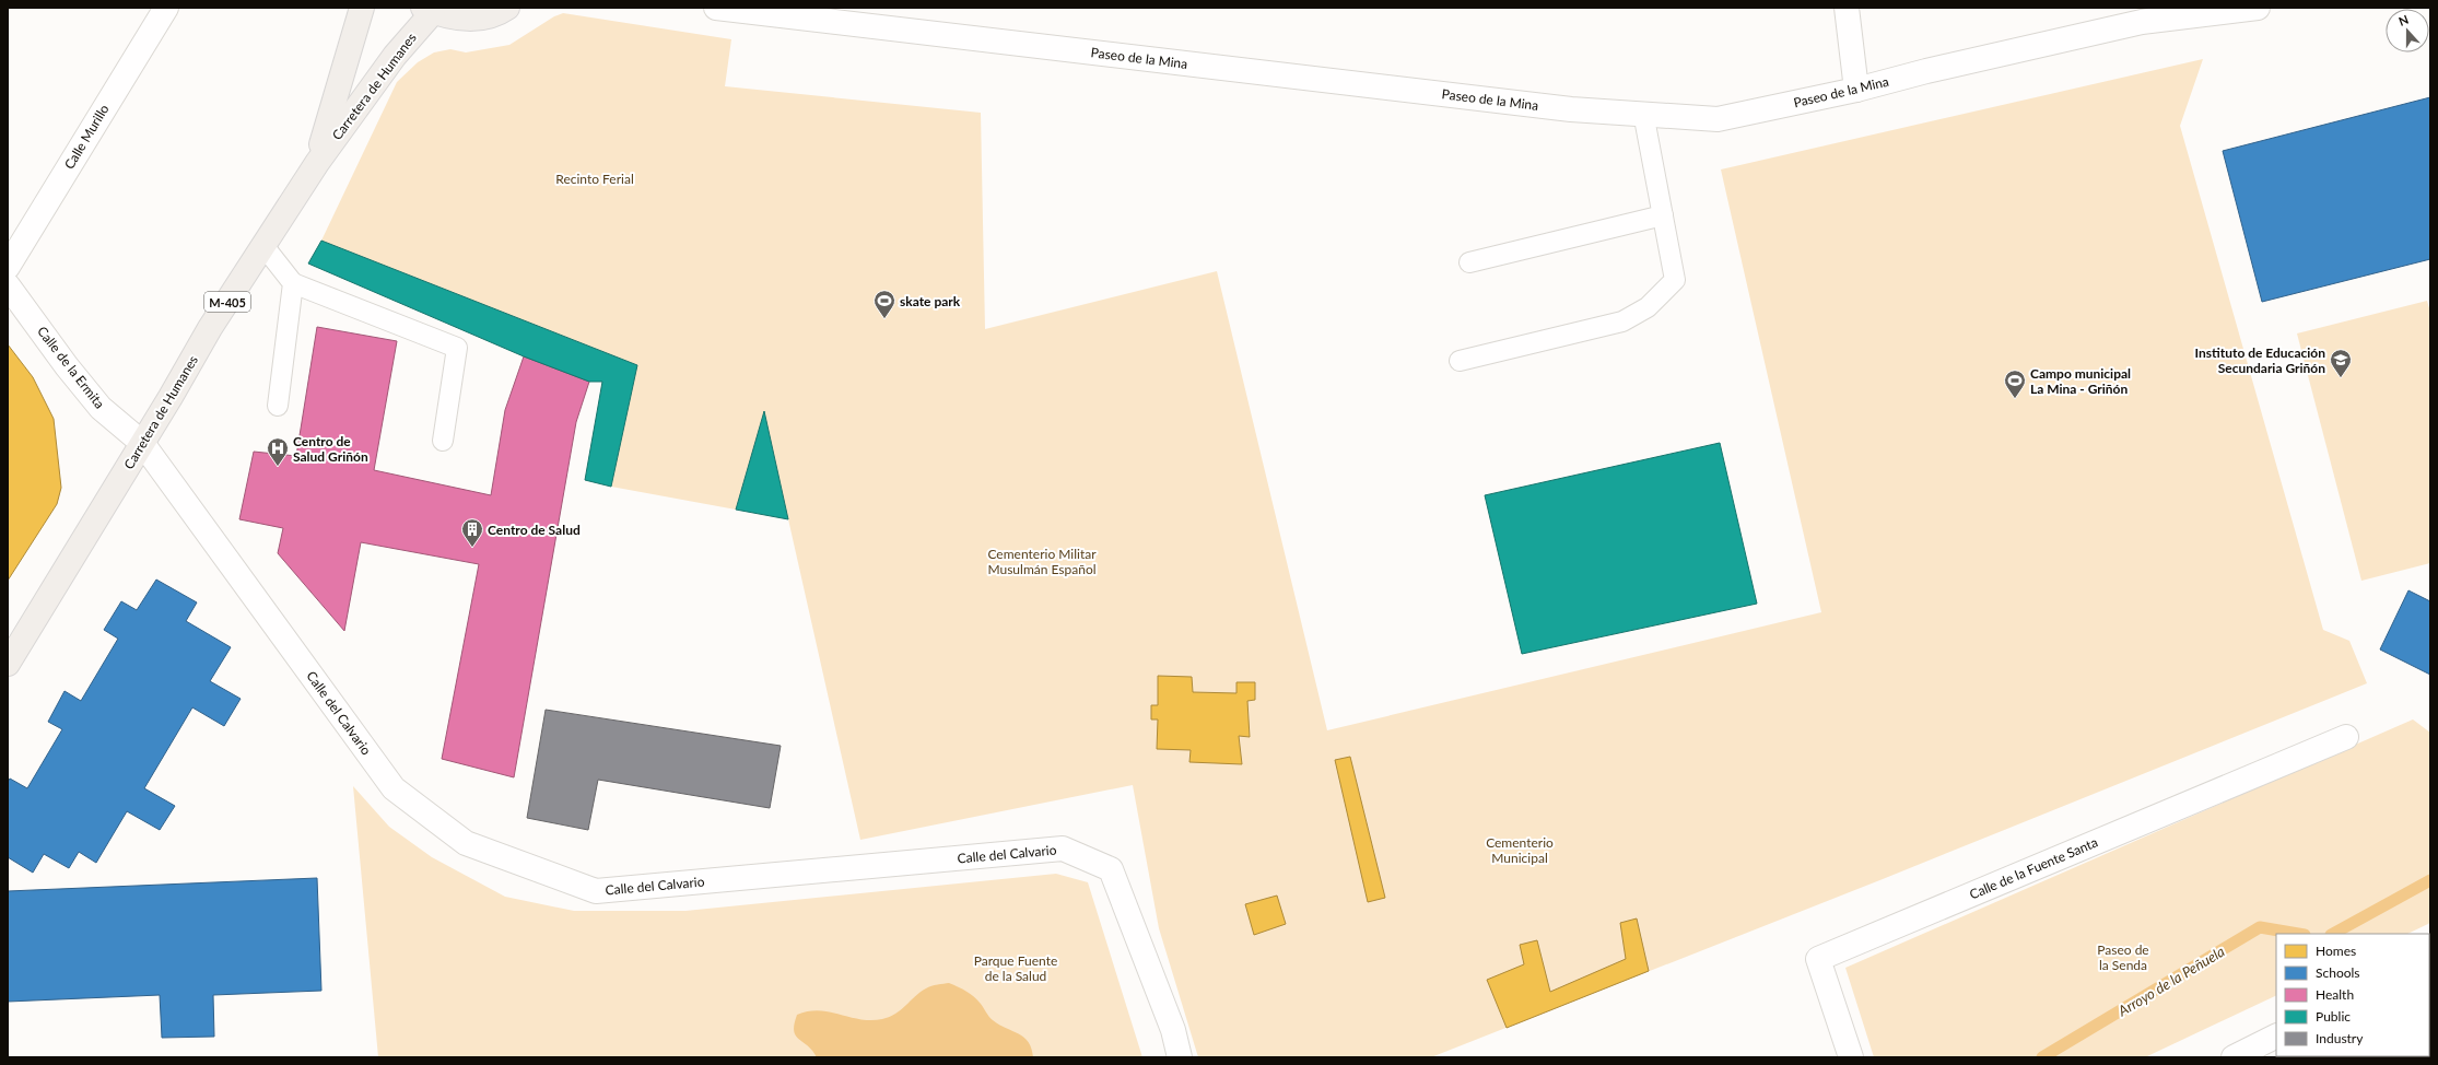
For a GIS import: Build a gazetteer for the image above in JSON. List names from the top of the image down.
{
  "streets": {
    "main road": ["Carretera de Humanes", "M-405"],
    "street": [
      "Paseo de la Mina",
      "Calle Murillo",
      "Calle de la Ermita",
      "Calle del Calvario",
      "Calle de la Fuente Santa"
    ]
  },
  "crossings": [
    ["Carretera de Humanes", "Calle de la Ermita"],
    ["Carretera de Humanes", "Calle del Calvario"],
    ["Calle de la Ermita", "Calle del Calvario"]
  ],
  "water": ["Arroyo de la Peñuela"],
  "parks": [
    "Recinto Ferial",
    "Cementerio Militar Musulmán Español",
    "Cementerio Municipal",
    "Paseo de la Senda",
    "Parque Fuente de la Salud"
  ],
  "places": {
    "sports": ["skate park", "Campo municipal La Mina - Griñón"],
    "school or university": ["Instituto de Educación Secundaria Griñón"],
    "hospital": ["Centro de Salud Griñón"],
    "building": ["Centro de Salud"]
  },
  "legend": [
    "Homes",
    "Schools",
    "Health",
    "Public",
    "Industry"
  ],
  "north": "top"
}
